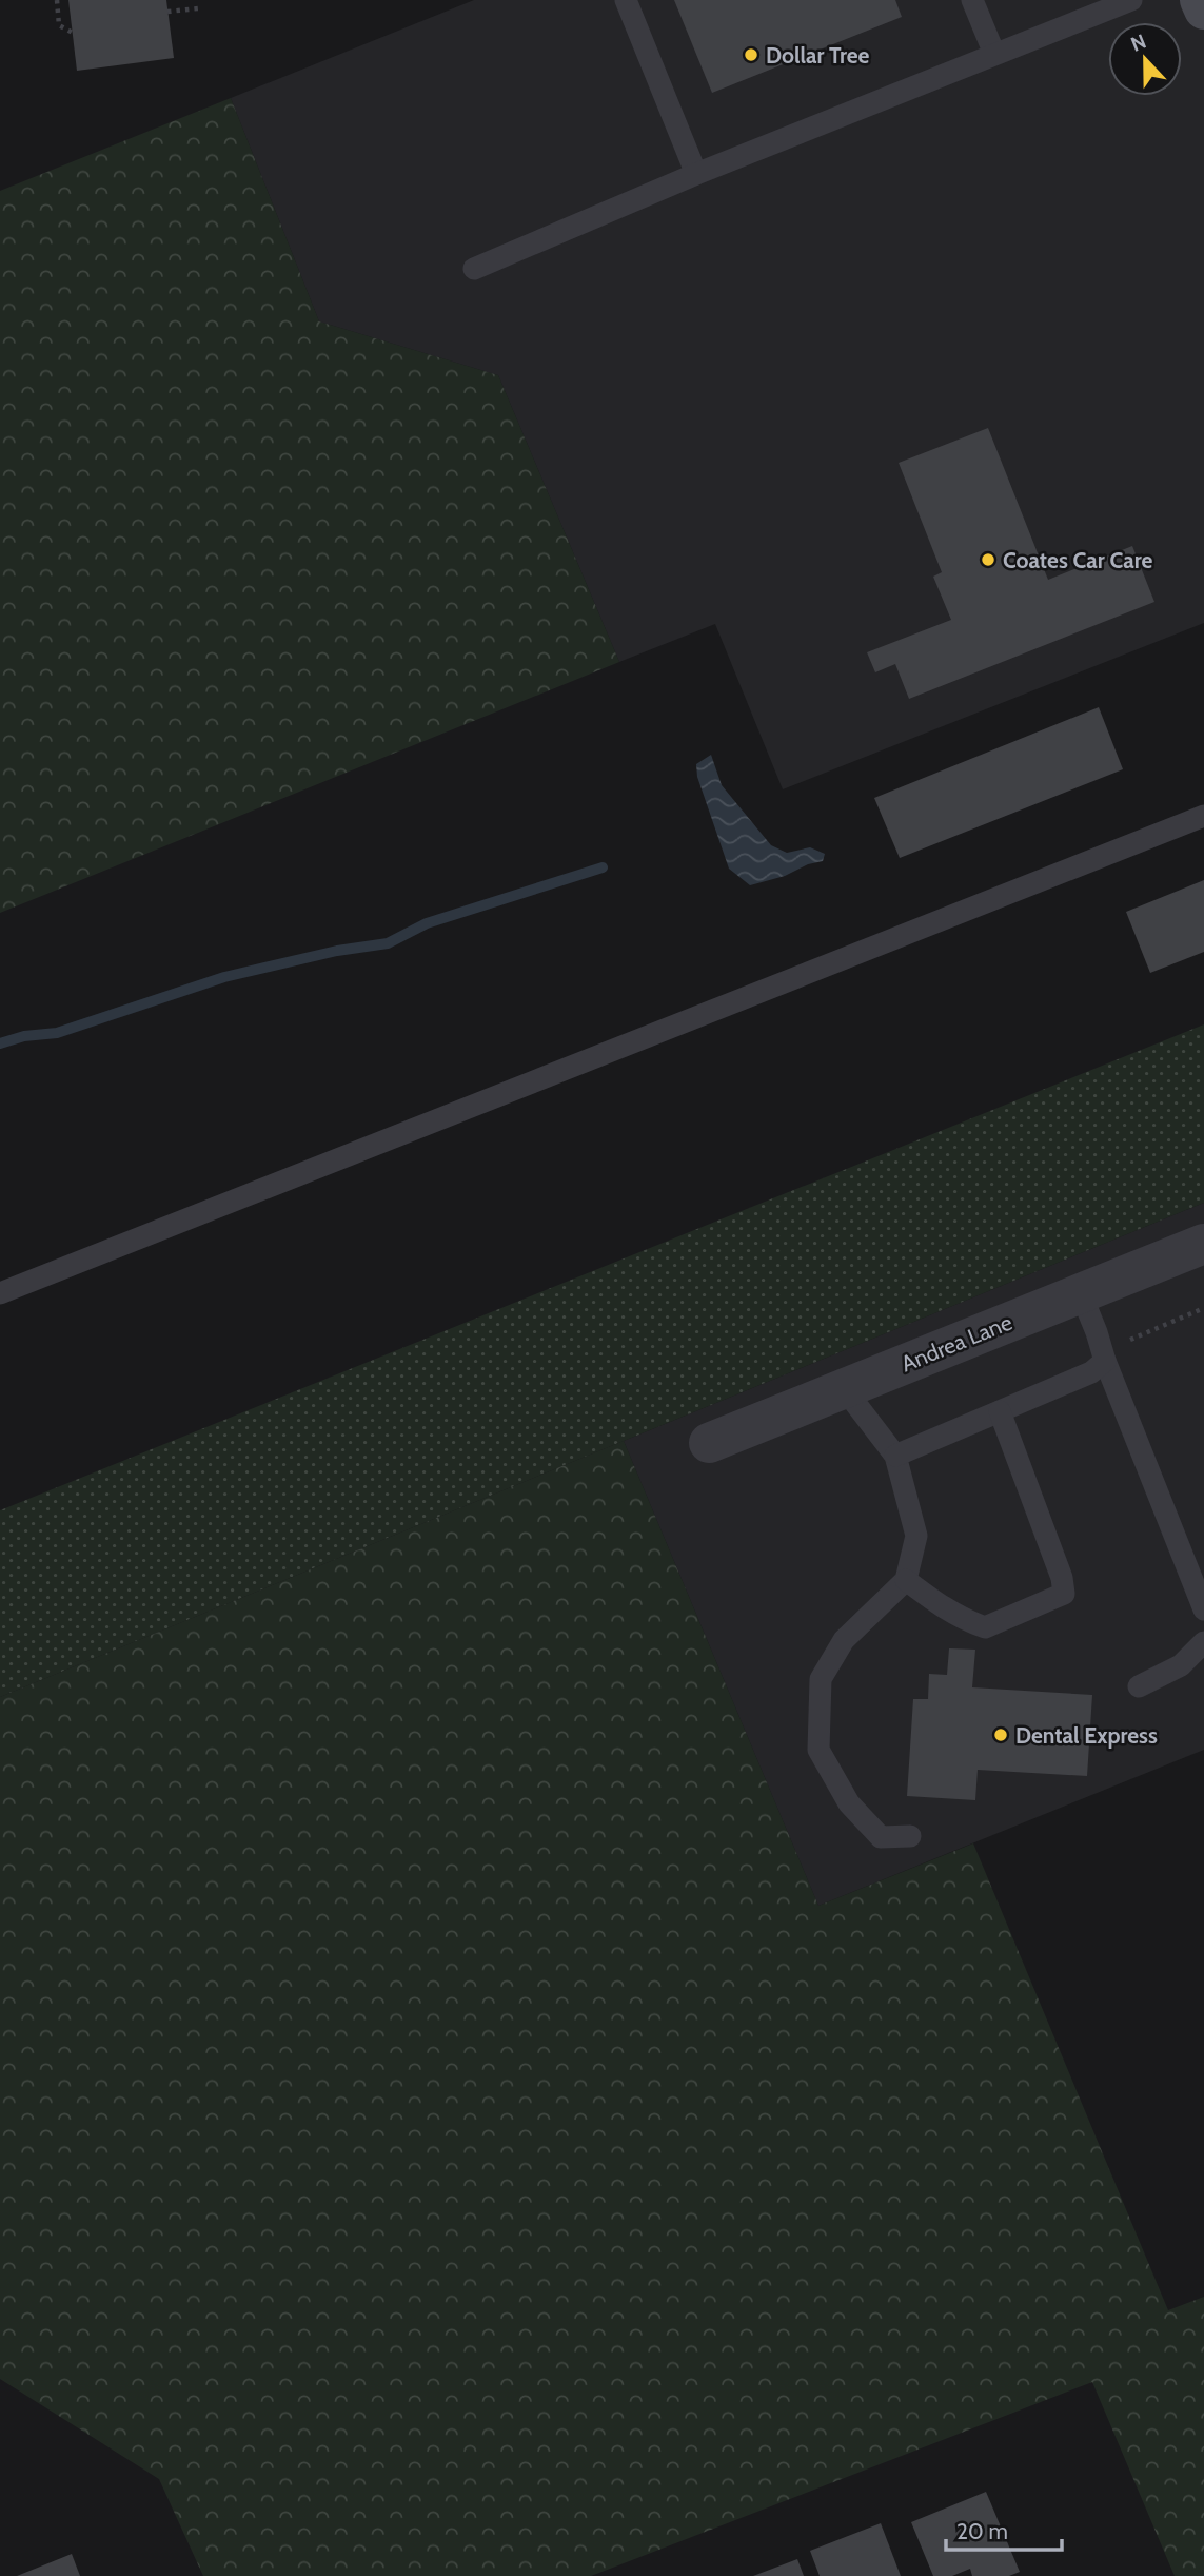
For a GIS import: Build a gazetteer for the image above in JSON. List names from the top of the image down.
{
  "streets": {
    "street": ["Andrea Lane"]
  },
  "places": ["Dollar Tree", "Coates Car Care", "Dental Express"],
  "scale_bar": "20 m",
  "north": "top"
}
